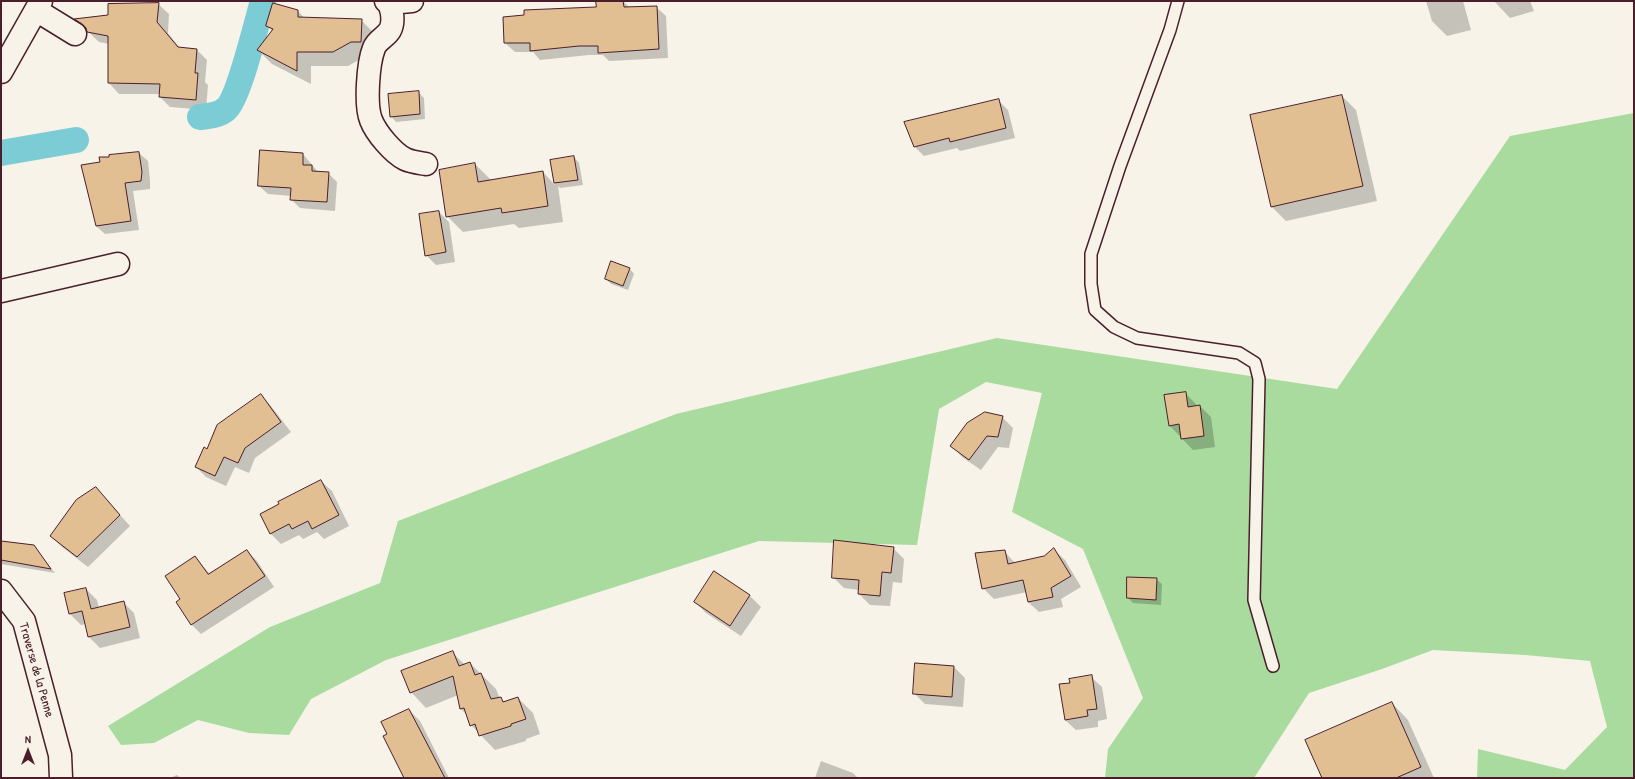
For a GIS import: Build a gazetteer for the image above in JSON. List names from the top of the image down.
{
  "streets": {
    "street": ["Traverse de la Penne"]
  },
  "north": "top"
}
